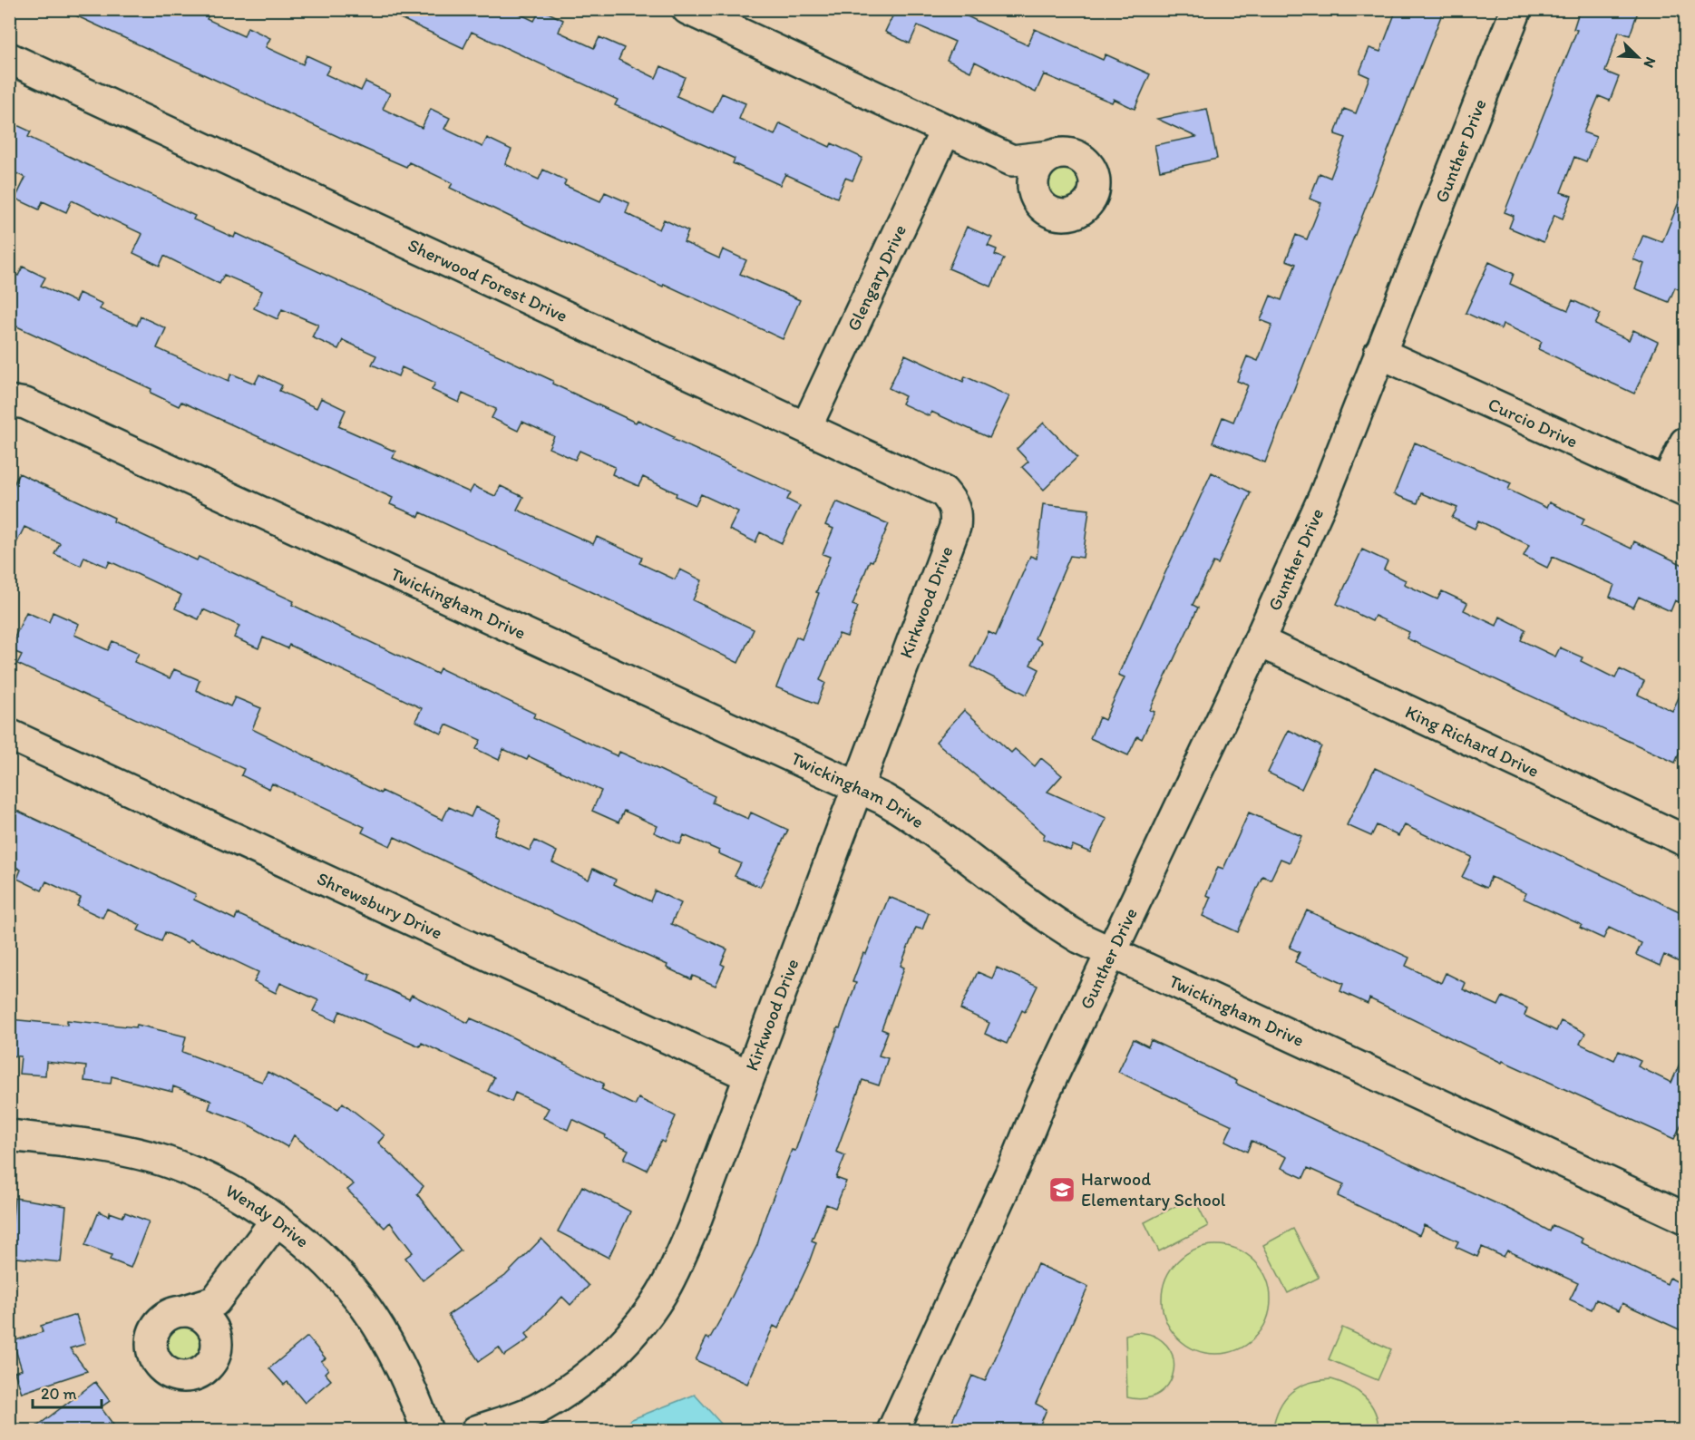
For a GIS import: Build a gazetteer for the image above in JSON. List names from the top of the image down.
{
  "streets": {
    "street": [
      "Gunther Drive",
      "Glengary Drive",
      "Sherwood Forest Drive",
      "Curcio Drive",
      "Kirkwood Drive",
      "Twickingham Drive",
      "King Richard Drive",
      "Shrewsbury Drive",
      "Wendy Drive"
    ]
  },
  "crossings": [
    ["Gunther Drive", "Curcio Drive"],
    ["Gunther Drive", "Twickingham Drive"],
    ["Gunther Drive", "King Richard Drive"],
    ["Glengary Drive", "Sherwood Forest Drive"],
    ["Sherwood Forest Drive", "Kirkwood Drive"],
    ["Kirkwood Drive", "Twickingham Drive"],
    ["Kirkwood Drive", "Shrewsbury Drive"]
  ],
  "places": {
    "school or university": ["Harwood Elementary School"]
  },
  "scale_bar": "20 m",
  "north": "bottom right"
}
